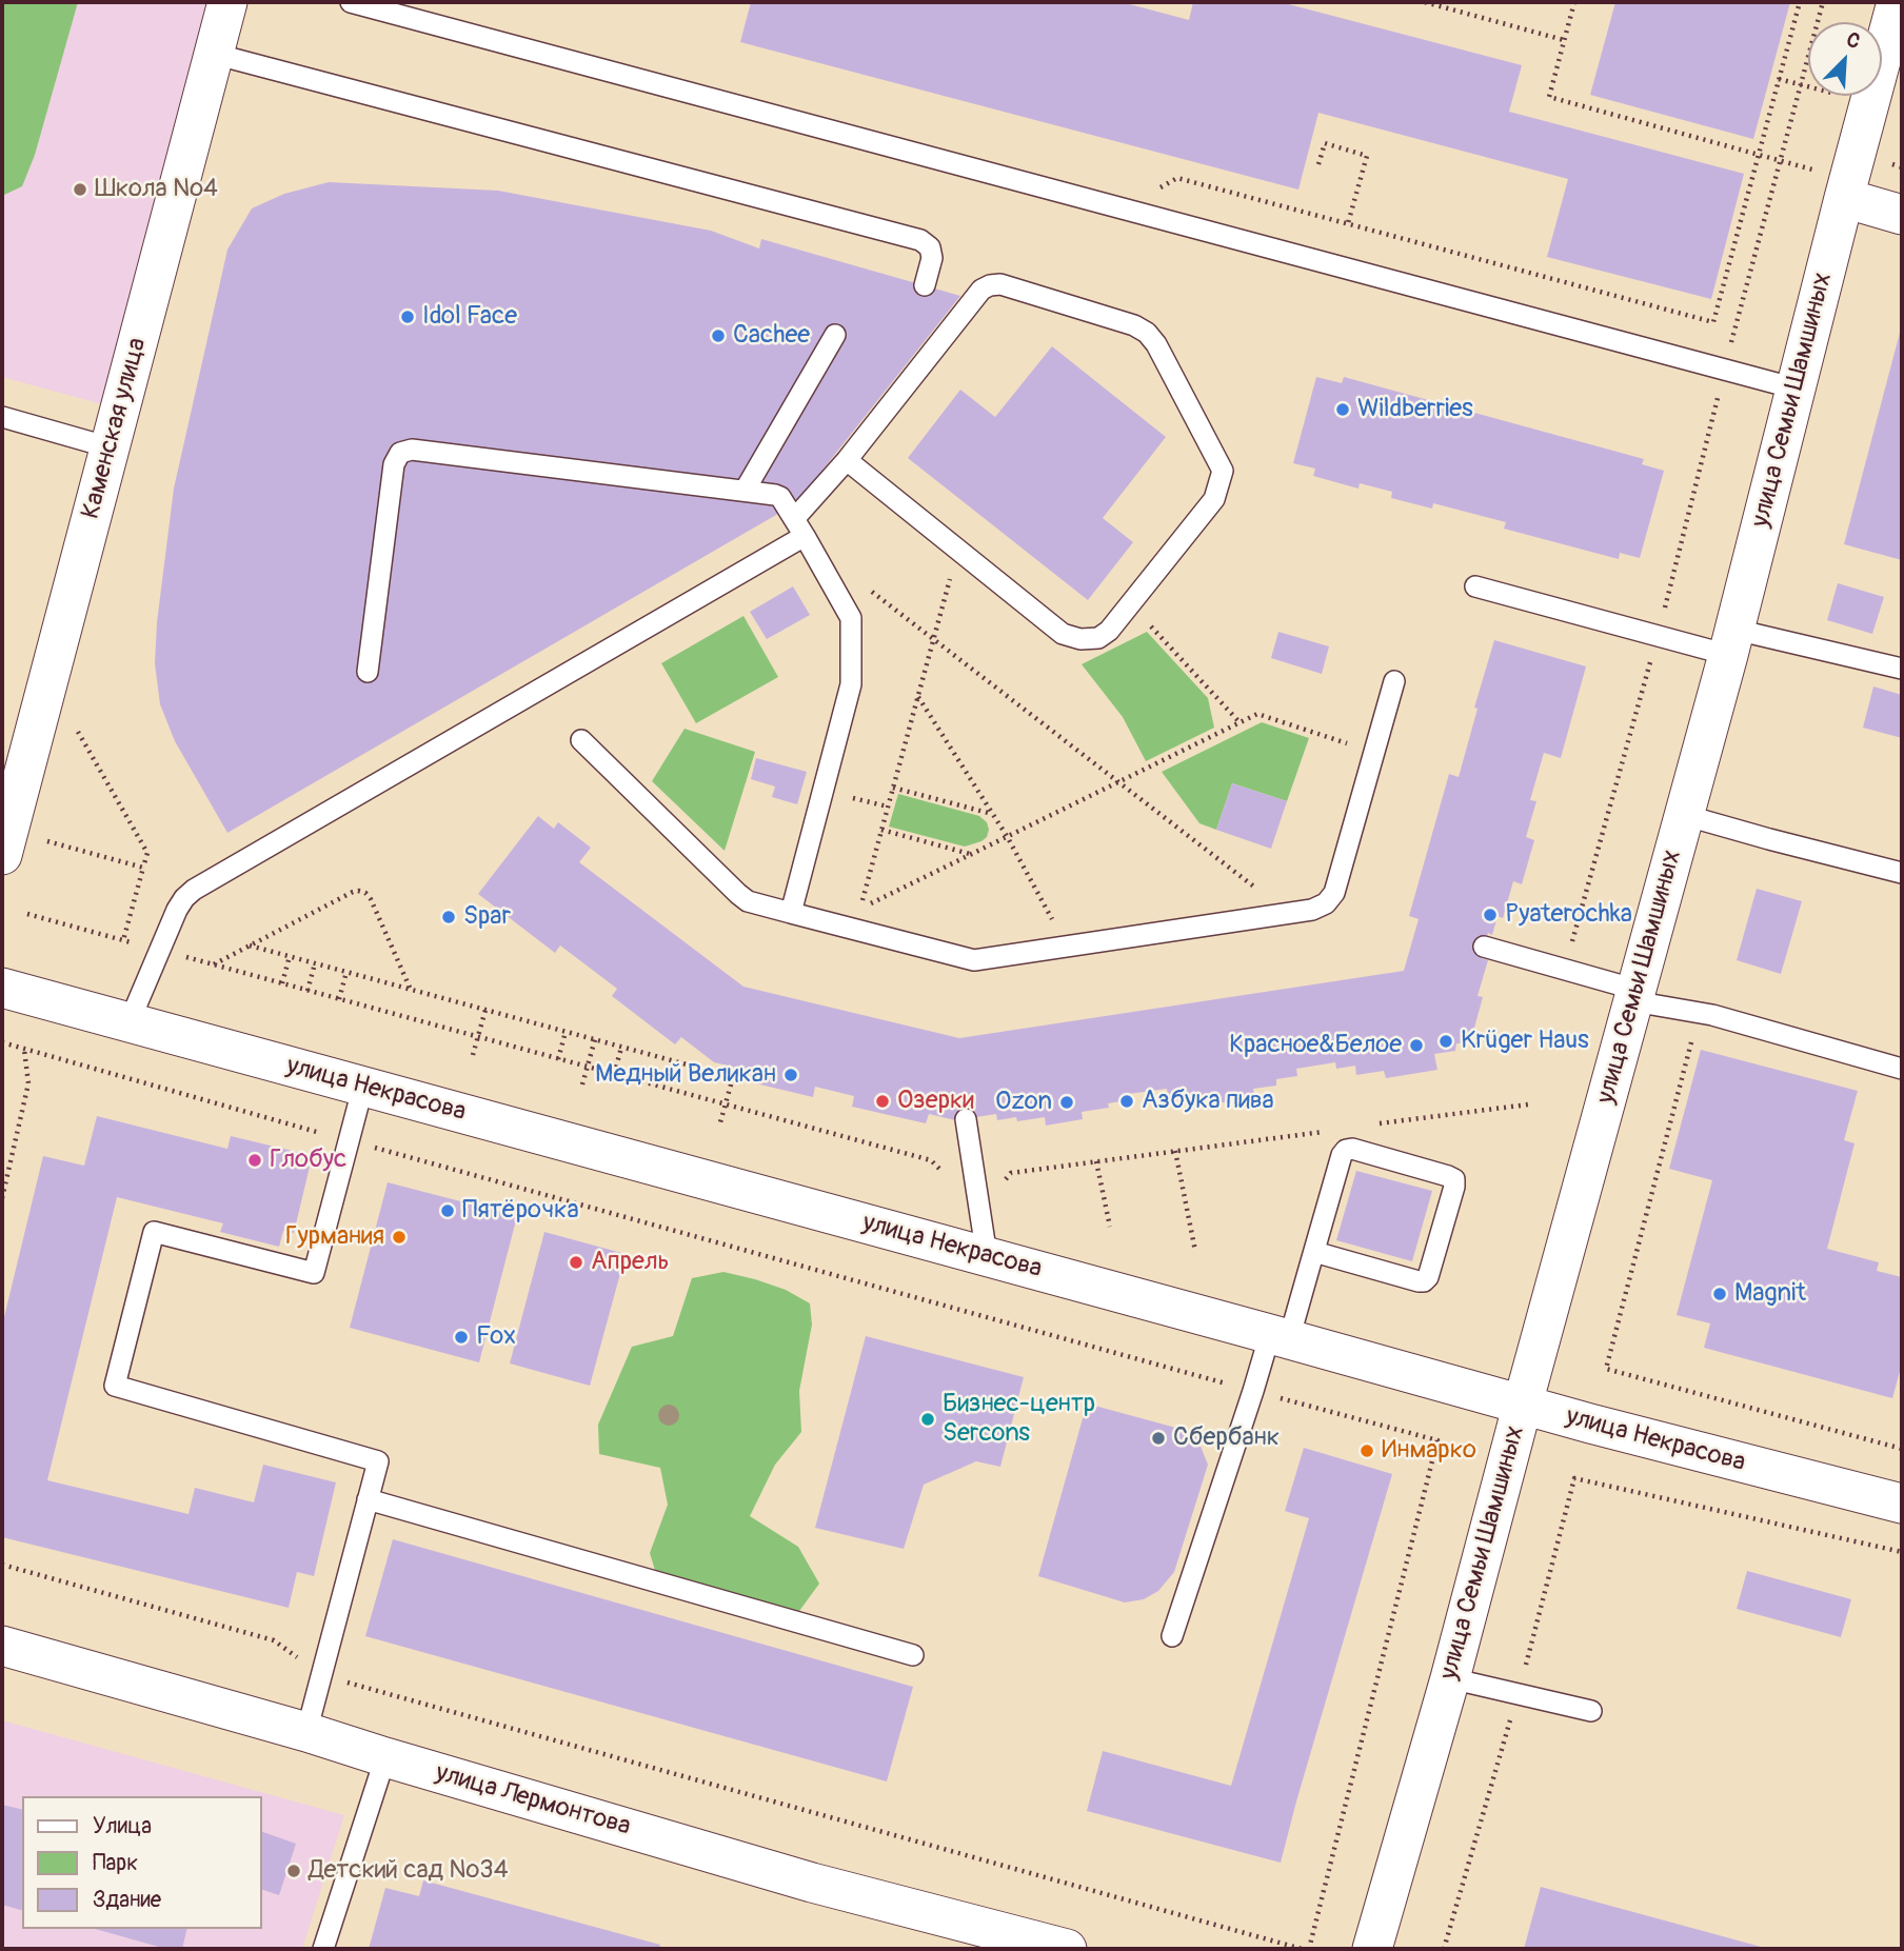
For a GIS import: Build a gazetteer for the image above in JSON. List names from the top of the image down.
{
  "streets": {
    "street": [
      "улица Семьи Шамшиных",
      "Каменская улица",
      "улица Некрасова",
      "улица Лермонтова"
    ]
  },
  "crossings": [
    ["улица Семьи Шамшиных", "улица Некрасова"]
  ],
  "places": [
    "Школа №4",
    "Idol Face",
    "Cachee",
    "Wildberries",
    "Pyaterochka",
    "Spar",
    "Krüger Haus",
    "Красное&Белое",
    "Медный Великан",
    "Озерки",
    "Азбука пива",
    "Ozon",
    "Глобус",
    "Пятёрочка",
    "Гурмания",
    "Апрель",
    "Magnit",
    "Fox",
    "Бизнес-центр Sercons",
    "Сбербанк",
    "Инмарко",
    "Детский сад №34"
  ],
  "legend": ["Улица", "Парк", "Здание"],
  "north": "top right"
}
